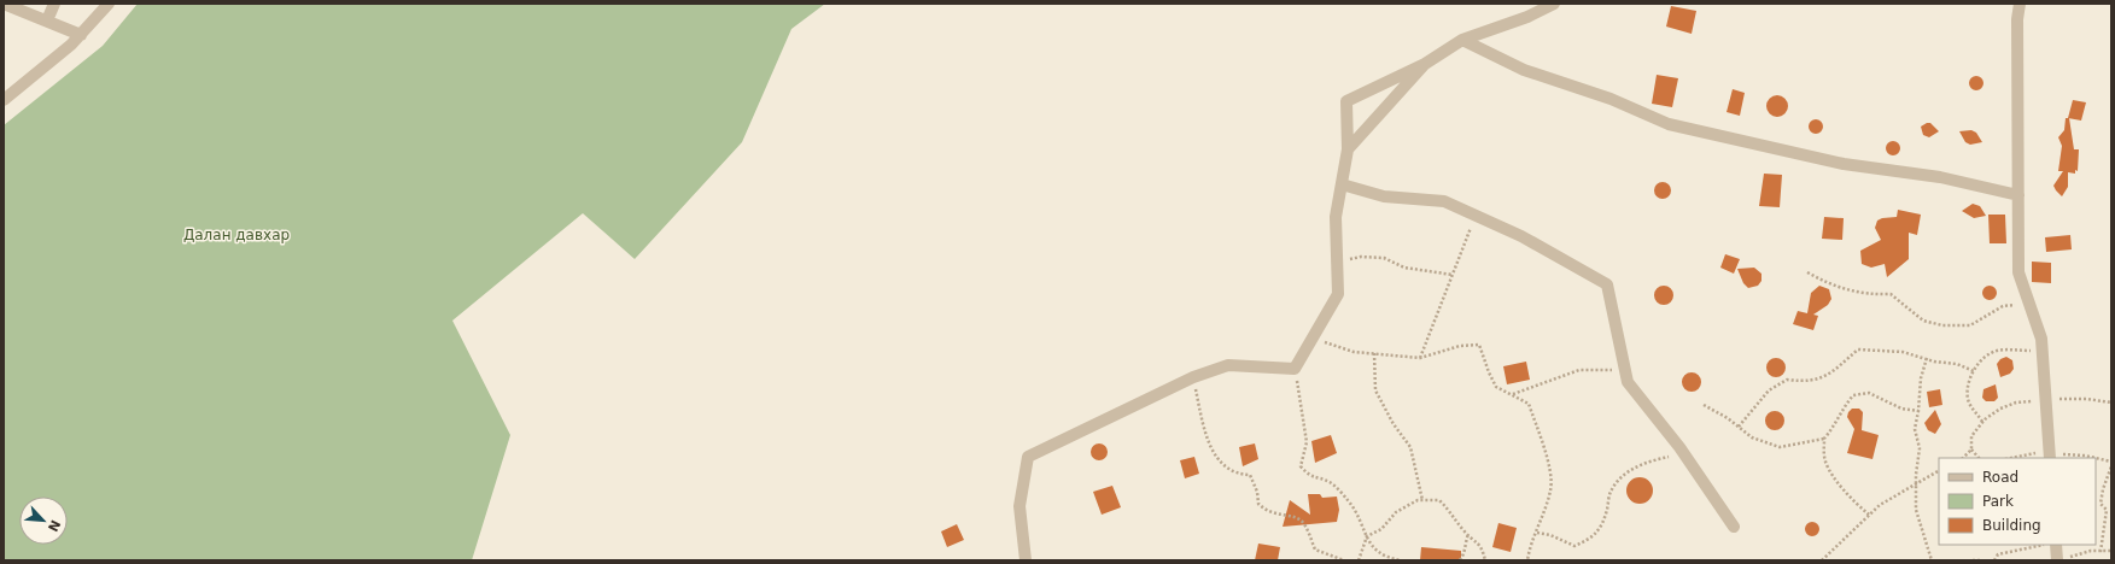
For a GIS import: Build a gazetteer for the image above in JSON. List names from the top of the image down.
{
  "parks": ["Далан давхар"],
  "legend": ["Road", "Park", "Building"],
  "north": "bottom right"
}
